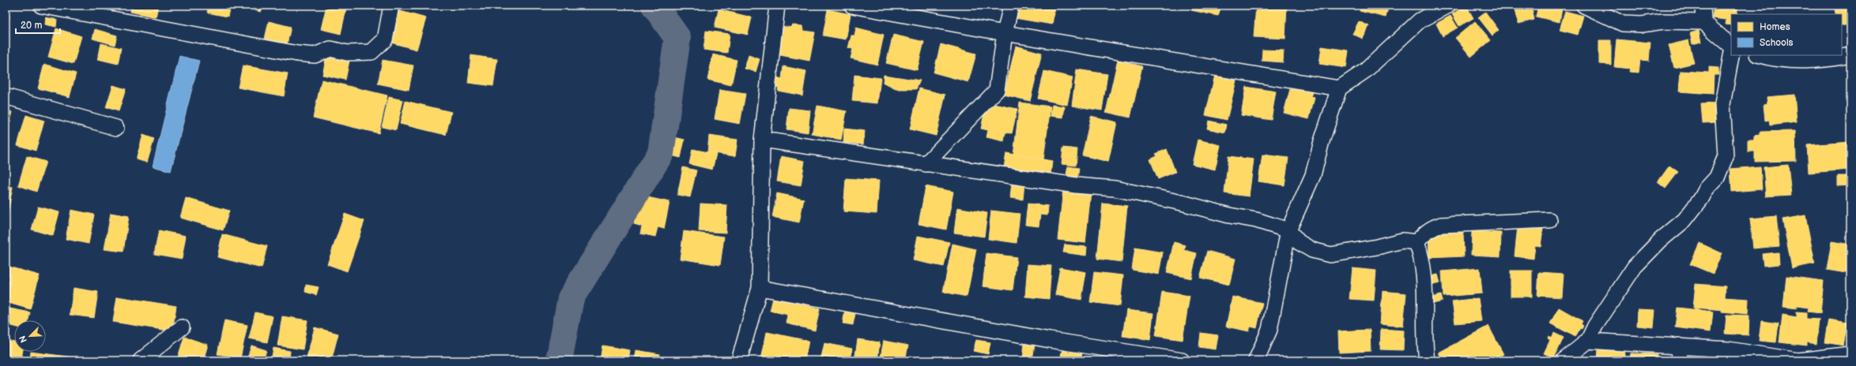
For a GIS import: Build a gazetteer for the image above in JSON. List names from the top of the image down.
{
  "legend": ["Homes", "Schools"],
  "scale_bar": "20 m",
  "north": "bottom left"
}
